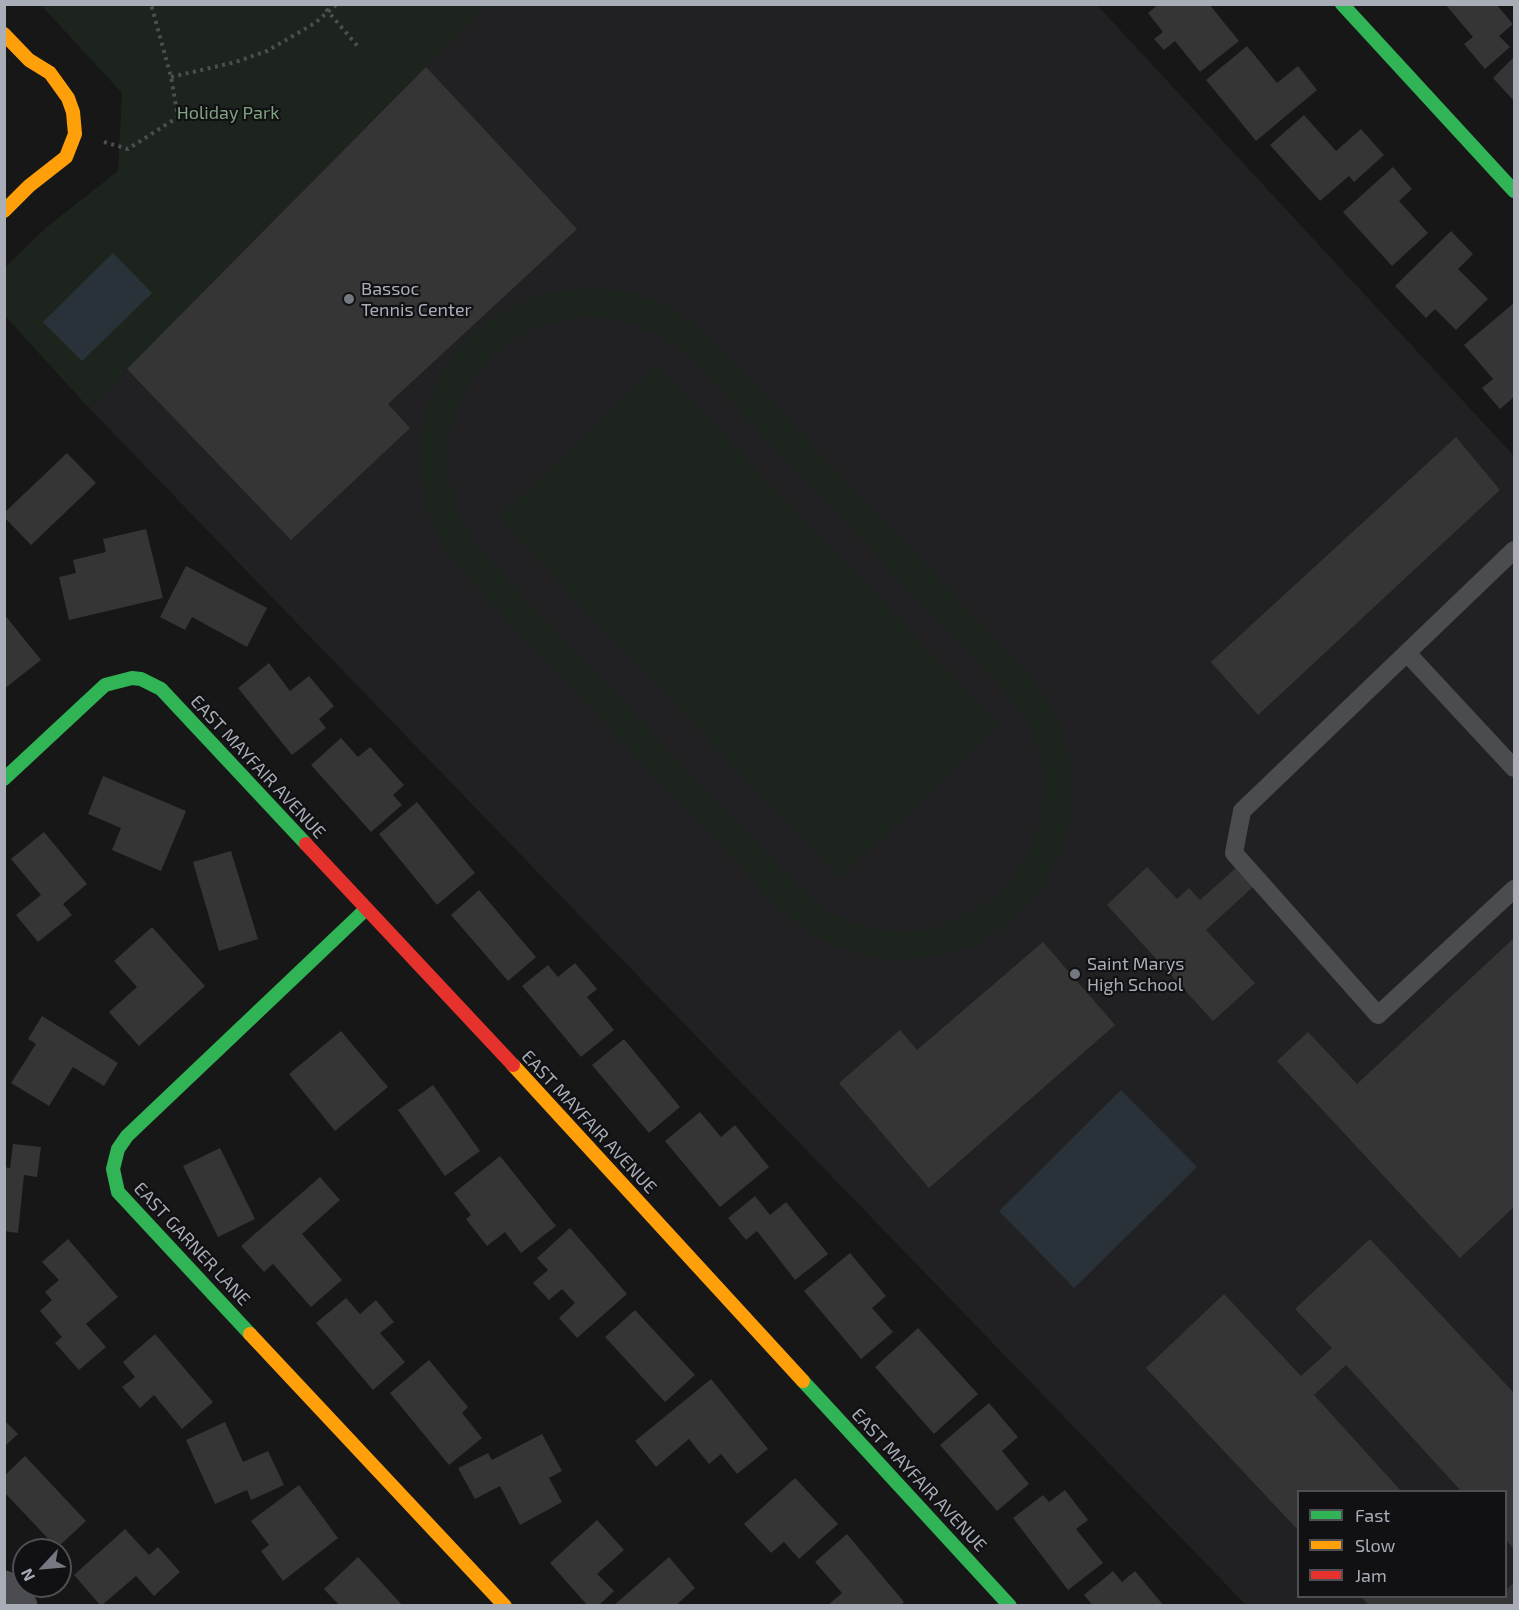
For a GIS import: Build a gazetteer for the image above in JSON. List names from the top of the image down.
{
  "streets": {
    "street": ["EAST MAYFAIR AVENUE", "EAST GARNER LANE"]
  },
  "crossings": [
    ["EAST MAYFAIR AVENUE", "EAST GARNER LANE"]
  ],
  "parks": ["Holiday Park"],
  "places": ["Bassoc Tennis Center", "Saint Marys High School"],
  "legend": ["Fast", "Slow", "Jam"],
  "north": "bottom left"
}
